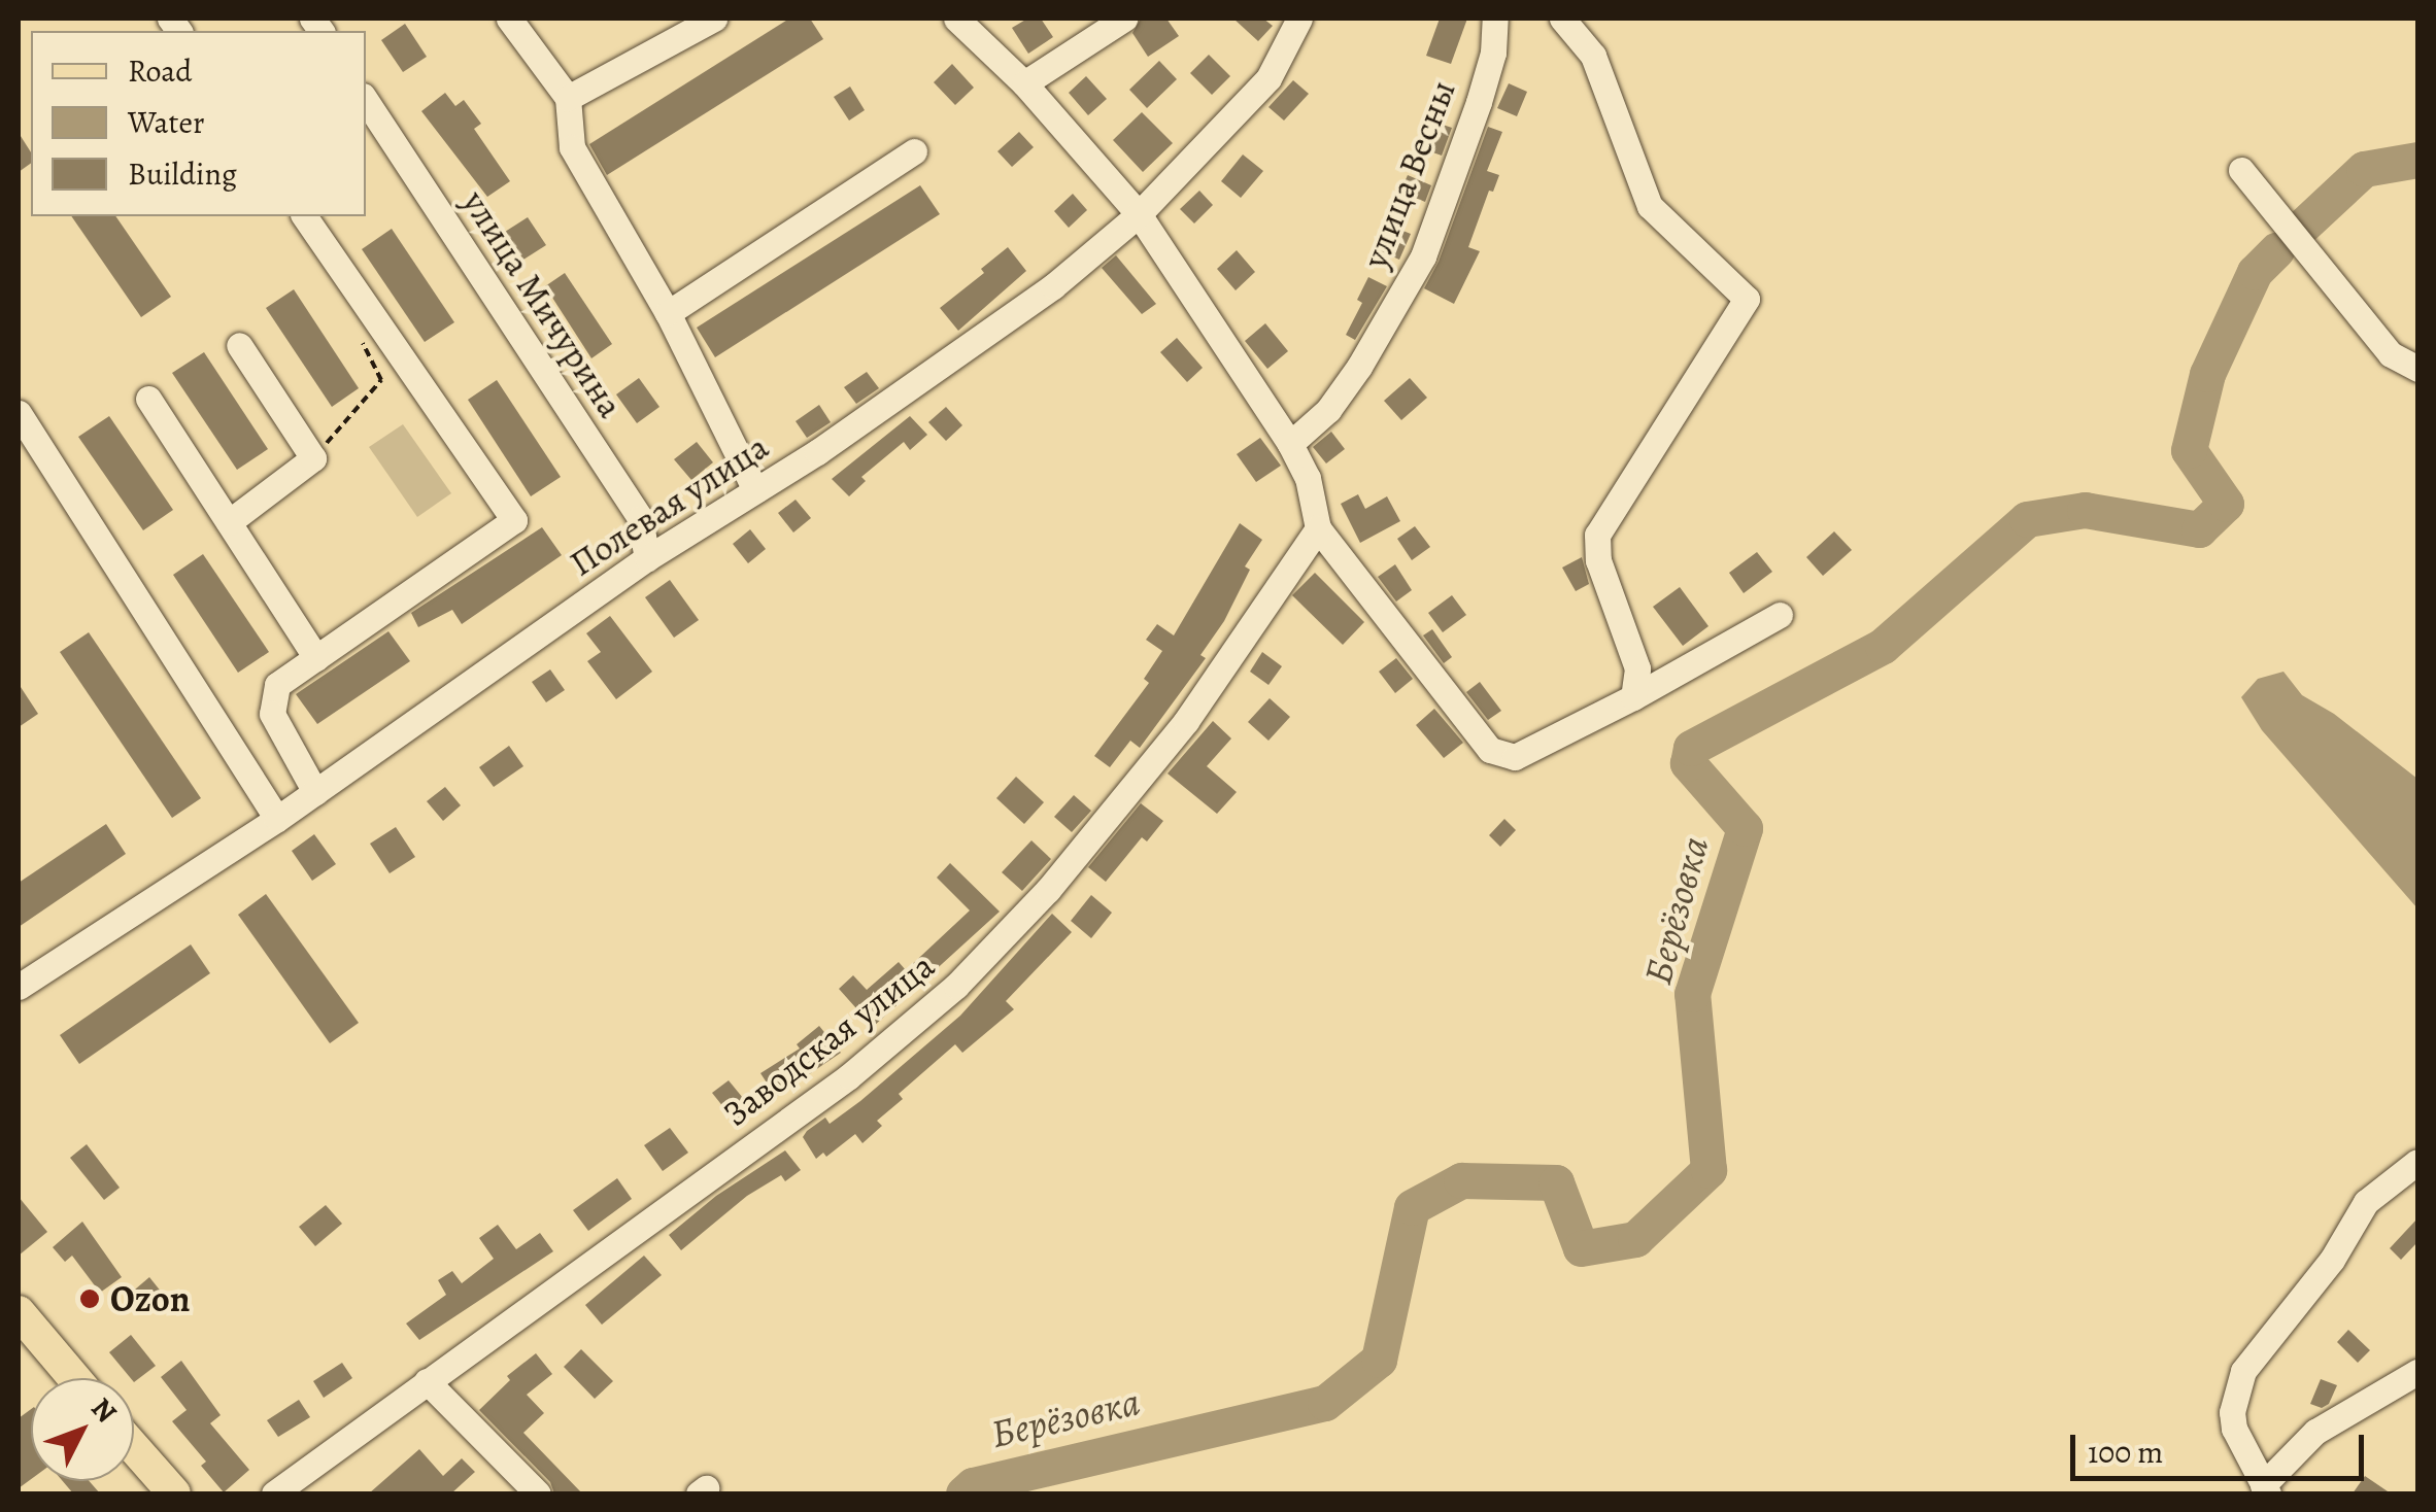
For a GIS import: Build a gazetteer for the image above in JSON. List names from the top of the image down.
{
  "streets": {
    "street": [
      "улица Весны",
      "улица Мичурина",
      "Полевая улица",
      "Заводская улица"
    ]
  },
  "crossings": [
    ["улица Мичурина", "Полевая улица"]
  ],
  "water": ["Берёзовка"],
  "places": ["Ozon"],
  "legend": ["Road", "Water", "Building"],
  "scale_bar": "100 m",
  "north": "top right"
}
